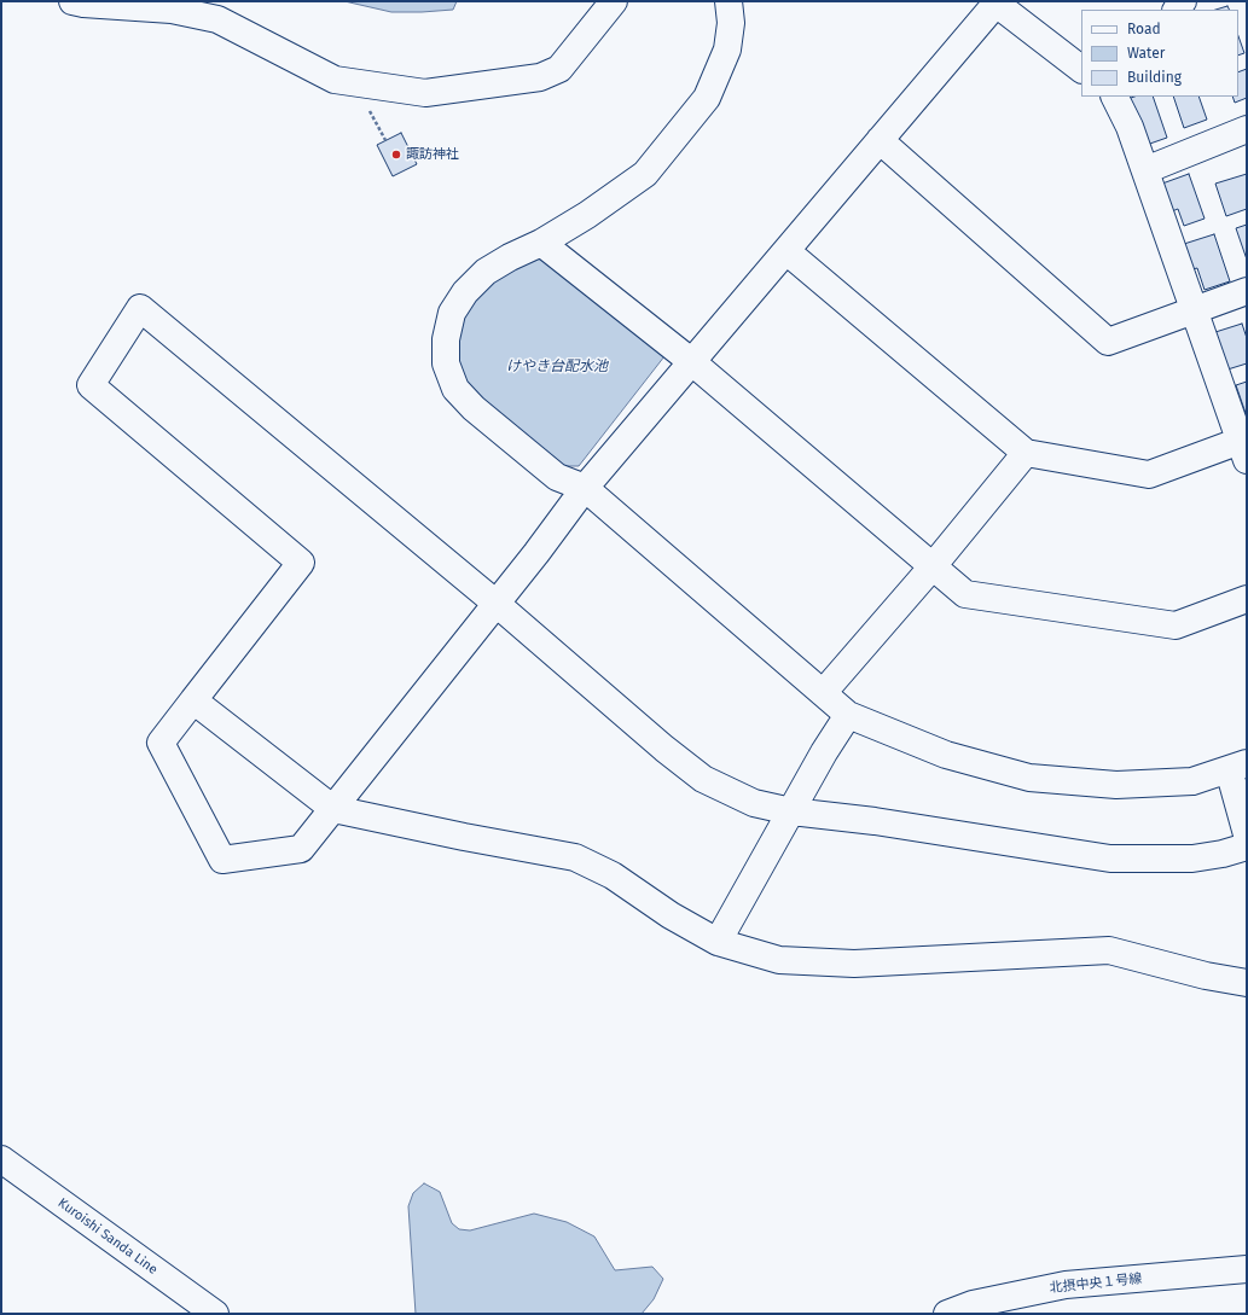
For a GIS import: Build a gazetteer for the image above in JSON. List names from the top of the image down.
{
  "streets": {
    "street": ["Kuroishi Sanda Line", "北摂中央１号線"]
  },
  "water": ["けやき台配水池"],
  "places": ["諏訪神社"],
  "legend": ["Road", "Water", "Building"]
}
